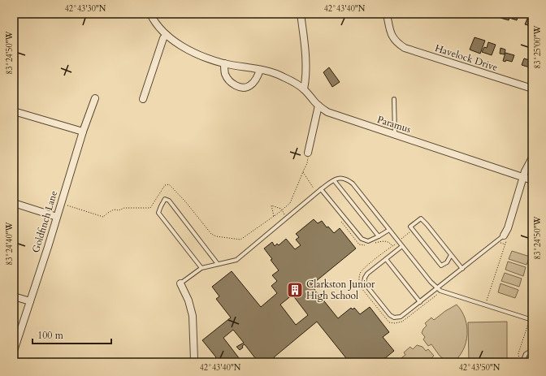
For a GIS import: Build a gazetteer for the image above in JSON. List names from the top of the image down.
{
  "streets": {
    "street": ["Havelock Drive", "Paramus", "Goldfinch Lane"]
  },
  "places": {
    "building": ["Clarkston Junior High School"]
  },
  "scale_bar": "100 m",
  "coordinates": [
    "42°43'30\"N",
    "42°43'40\"N",
    "83°25'00\"W",
    "83°24'50\"W",
    "83°24'40\"W",
    "42°43'50\"N"
  ]
}
